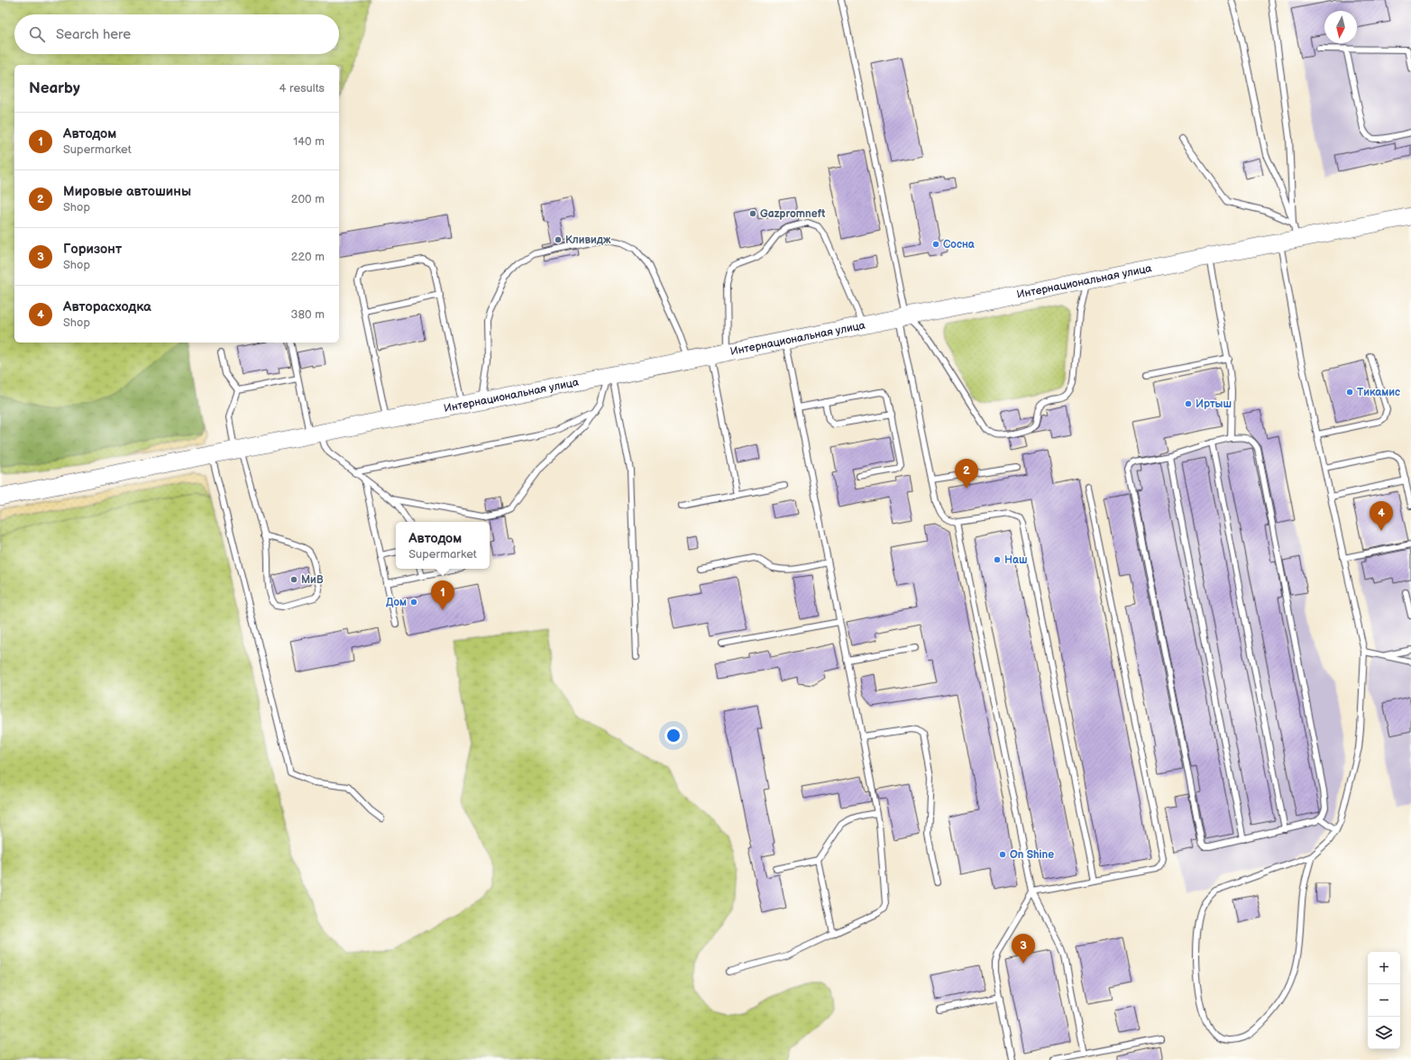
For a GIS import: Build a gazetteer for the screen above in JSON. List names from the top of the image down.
{
  "streets": {
    "main road": ["Интернациональная улица"]
  },
  "places": [
    "Gazpromneft",
    "Кливидж",
    "Сосна",
    "Тикамис",
    "Иртыш",
    "Наш",
    "МиВ",
    "Дом",
    "On Shine"
  ],
  "north": "bottom",
  "page": {
    "search": "Search here",
    "heading": ["Nearby", "4 results"],
    "list": [
      {
        "mark": "1",
        "name": "Автодом",
        "note": "Supermarket",
        "value": "140 m"
      },
      {
        "mark": "2",
        "name": "Мировые автошины",
        "note": "Shop",
        "value": "200 m"
      },
      {
        "mark": "3",
        "name": "Горизонт",
        "note": "Shop",
        "value": "220 m"
      },
      {
        "mark": "4",
        "name": "Авторасходка",
        "note": "Shop",
        "value": "380 m"
      }
    ],
    "pins": [
      "2",
      "4",
      "1",
      "3"
    ],
    "popup": ["Автодом", "Supermarket"],
    "map_buttons": ["+", "−"]
  }
}
